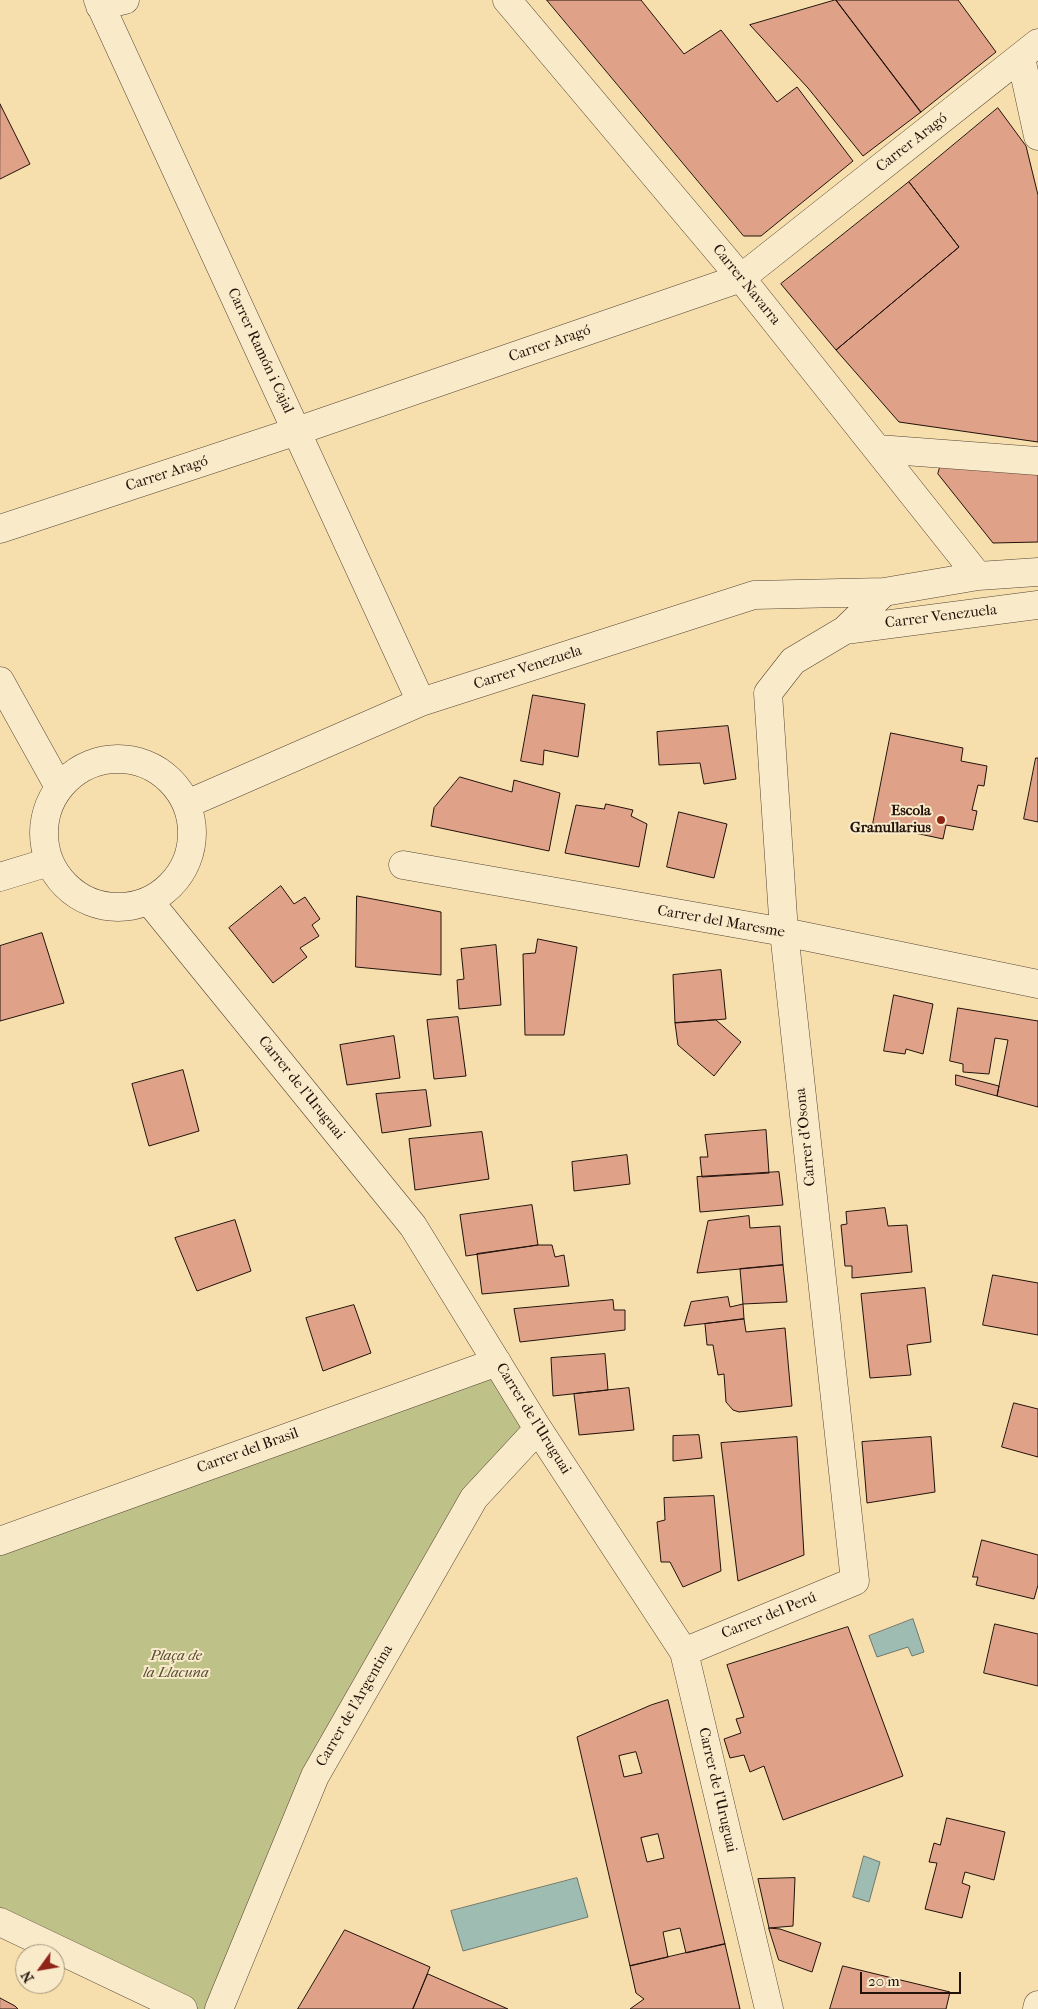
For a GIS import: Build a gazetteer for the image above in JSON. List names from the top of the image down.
{
  "streets": {
    "street": [
      "Carrer Aragó",
      "Carrer Navarra",
      "Carrer Ramón i Cajal",
      "Carrer Venezuela",
      "Carrer del Maresme",
      "Carrer de l'Uruguai",
      "Carrer d'Osona",
      "Carrer del Brasil",
      "Carrer del Perú",
      "Carrer de l'Argentina"
    ]
  },
  "crossings": [
    ["Carrer Aragó", "Carrer Navarra"],
    ["Carrer Aragó", "Carrer Ramón i Cajal"],
    ["Carrer Navarra", "Carrer Venezuela"],
    ["Carrer Ramón i Cajal", "Carrer Venezuela"],
    ["Carrer Venezuela", "Carrer de l'Uruguai"],
    ["Carrer Venezuela", "Carrer d'Osona"],
    ["Carrer del Maresme", "Carrer d'Osona"],
    ["Carrer de l'Uruguai", "Carrer del Brasil"],
    ["Carrer de l'Uruguai", "Carrer del Perú"],
    ["Carrer de l'Uruguai", "Carrer de l'Argentina"],
    ["Carrer d'Osona", "Carrer del Perú"]
  ],
  "parks": ["Plaça de la Llacuna"],
  "places": ["Escola Granullarius"],
  "scale_bar": "20 m",
  "north": "bottom left"
}
